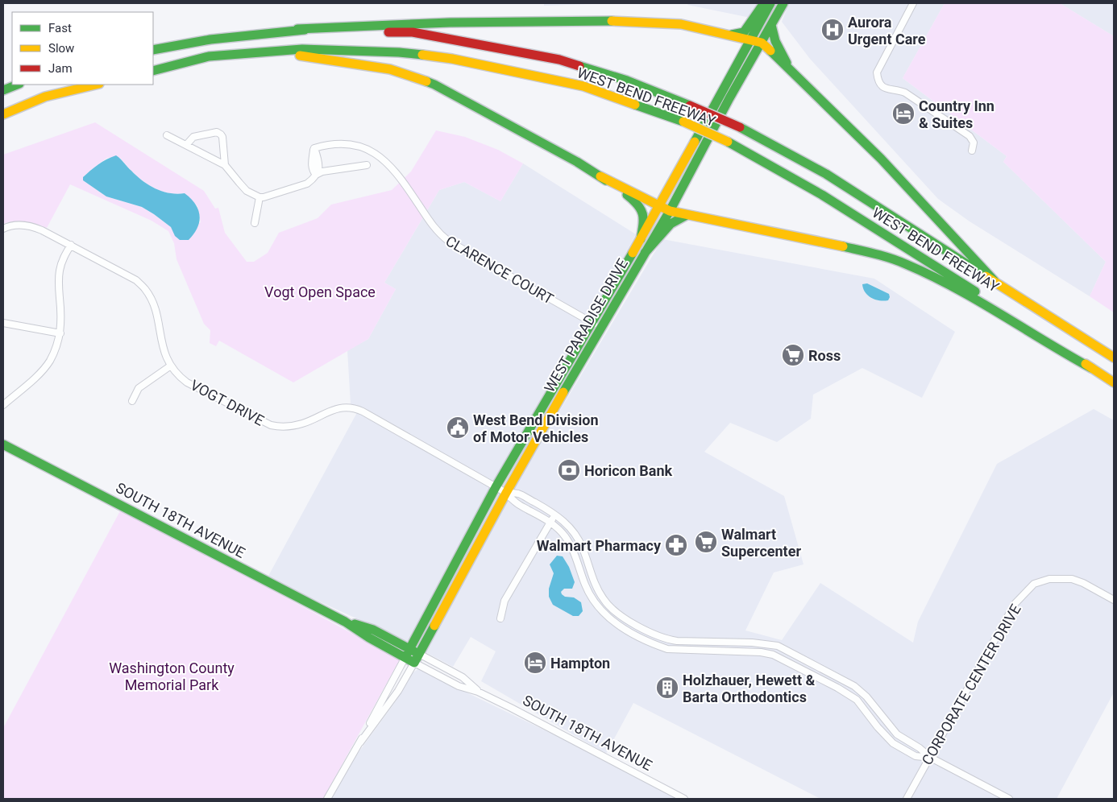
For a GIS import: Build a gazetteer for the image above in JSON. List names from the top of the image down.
{
  "streets": {
    "main road": ["WEST BEND FREEWAY", "WEST PARADISE DRIVE", "SOUTH 18TH AVENUE"],
    "street": ["CLARENCE COURT", "VOGT DRIVE", "CORPORATE CENTER DRIVE"]
  },
  "crossings": [
    ["CLARENCE COURT", "WEST PARADISE DRIVE"],
    ["WEST PARADISE DRIVE", "VOGT DRIVE"],
    ["WEST PARADISE DRIVE", "SOUTH 18TH AVENUE"]
  ],
  "parks": ["Vogt Open Space", "Washington County Memorial Park"],
  "places": {
    "hospital": ["Aurora Urgent Care"],
    "hotel": ["Country Inn & Suites", "Hampton"],
    "supermarket": ["Ross", "Walmart Supercenter"],
    "public building": ["West Bend Division of Motor Vehicles"],
    "bank": ["Horicon Bank"],
    "pharmacy": ["Walmart Pharmacy"],
    "building": ["Holzhauer, Hewett & Barta Orthodontics"]
  },
  "legend": ["Fast", "Slow", "Jam"]
}
